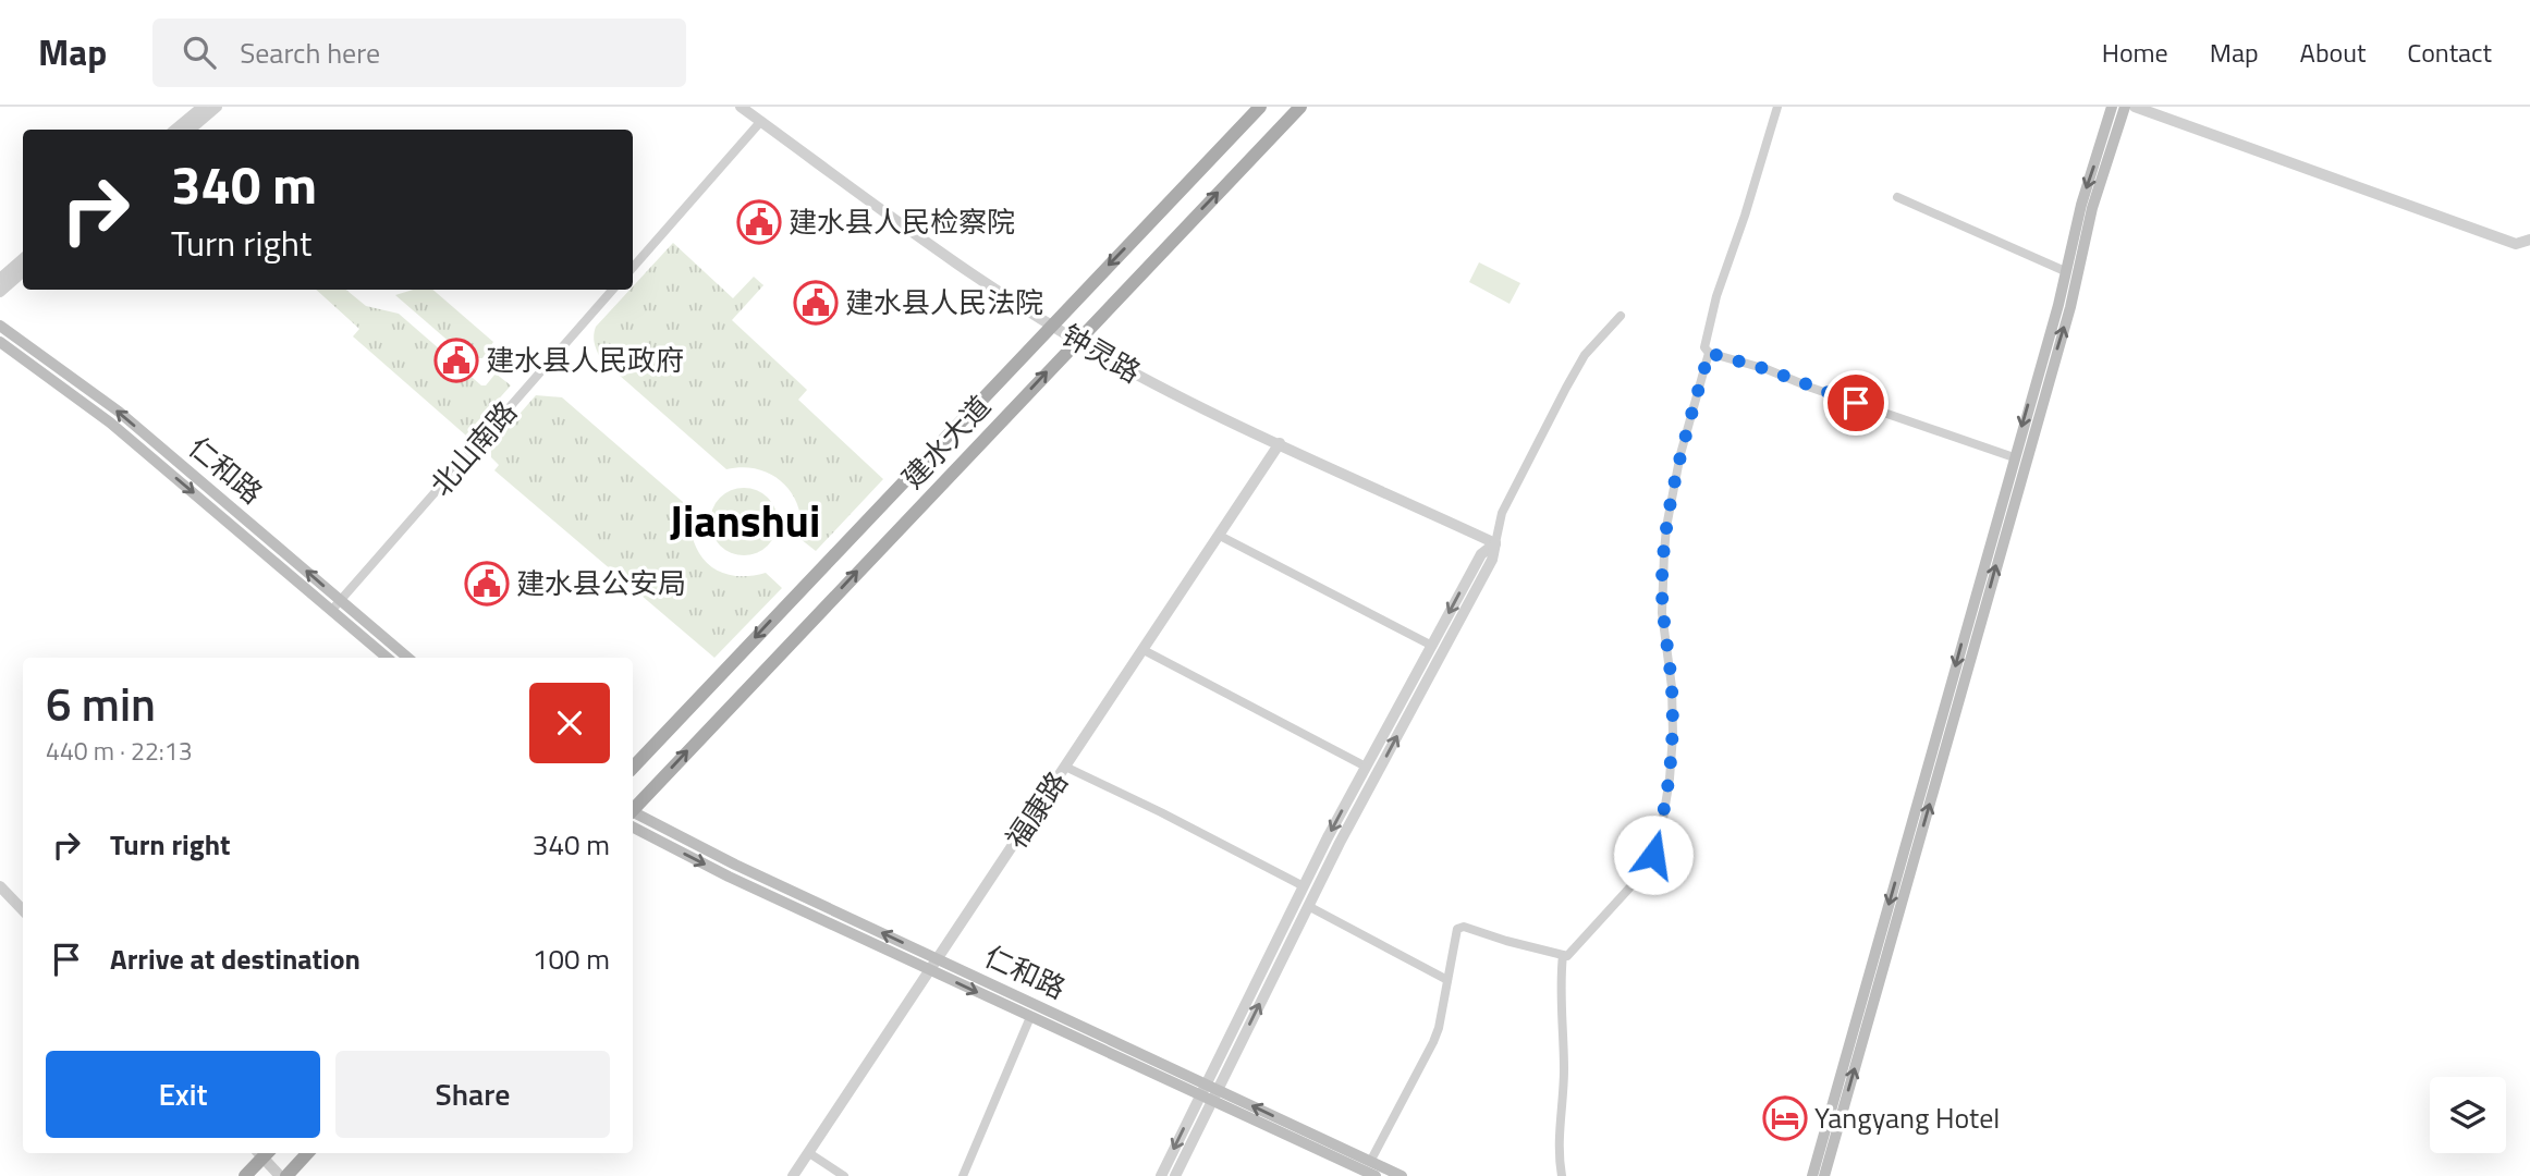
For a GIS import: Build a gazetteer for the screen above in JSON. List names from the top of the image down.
{
  "streets": {
    "main road": ["建水大道", "仁和路"],
    "street": ["钟灵路", "北山南路", "福康路"]
  },
  "crossings": [
    ["钟灵路", "建水大道"],
    ["钟灵路", "福康路"],
    ["北山南路", "仁和路"],
    ["仁和路", "福康路"]
  ],
  "districts": ["Jianshui"],
  "places": {
    "public building": [
      "建水县人民检察院",
      "建水县人民法院",
      "建水县人民政府",
      "建水县公安局"
    ],
    "hotel": ["Yangyang Hotel"]
  },
  "page": {
    "header": "Map",
    "search": "Search here",
    "nav": [
      "Home",
      "Map",
      "About",
      "Contact"
    ],
    "turn": ["340 m", "Turn right"],
    "heading": ["6 min", "440 m · 22:13"],
    "list": [
      {
        "name": "Turn right",
        "value": "340 m"
      },
      {
        "name": "Arrive at destination",
        "value": "100 m"
      }
    ],
    "buttons": ["Exit", "Share"]
  }
}
